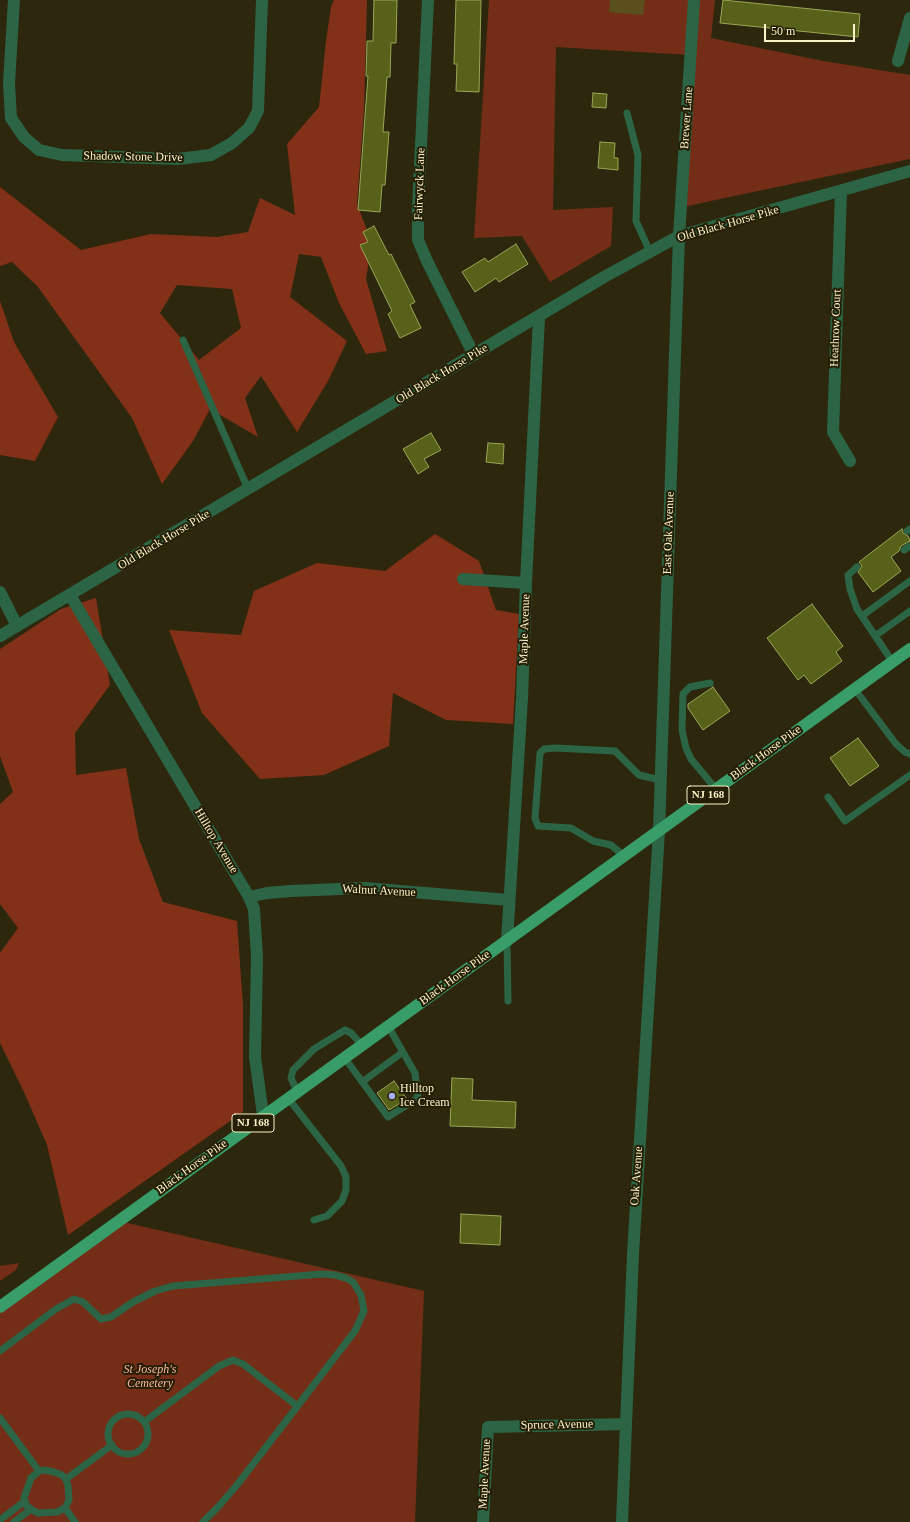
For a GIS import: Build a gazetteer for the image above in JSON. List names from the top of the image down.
{
  "streets": {
    "main road": ["Black Horse Pike", "NJ 168"],
    "street": [
      "Brewer Lane",
      "Shadow Stone Drive",
      "Fairwyck Lane",
      "Old Black Horse Pike",
      "Heathrow Court",
      "East Oak Avenue",
      "Maple Avenue",
      "Hilltop Avenue",
      "Walnut Avenue",
      "Oak Avenue",
      "Spruce Avenue"
    ]
  },
  "crossings": [
    ["Brewer Lane", "Old Black Horse Pike"],
    ["Brewer Lane", "East Oak Avenue"],
    ["Fairwyck Lane", "Old Black Horse Pike"],
    ["Old Black Horse Pike", "Heathrow Court"],
    ["Old Black Horse Pike", "East Oak Avenue"],
    ["Old Black Horse Pike", "Maple Avenue"],
    ["Old Black Horse Pike", "Hilltop Avenue"],
    ["East Oak Avenue", "Black Horse Pike"],
    ["East Oak Avenue", "Oak Avenue"],
    ["Maple Avenue", "Black Horse Pike"],
    ["Maple Avenue", "Walnut Avenue"],
    ["Maple Avenue", "Spruce Avenue"],
    ["Black Horse Pike", "Hilltop Avenue"],
    ["Black Horse Pike", "Oak Avenue"],
    ["Hilltop Avenue", "Walnut Avenue"],
    ["Oak Avenue", "Spruce Avenue"]
  ],
  "parks": ["St Joseph's Cemetery"],
  "places": ["Hilltop Ice Cream"],
  "scale_bar": "50 m"
}
